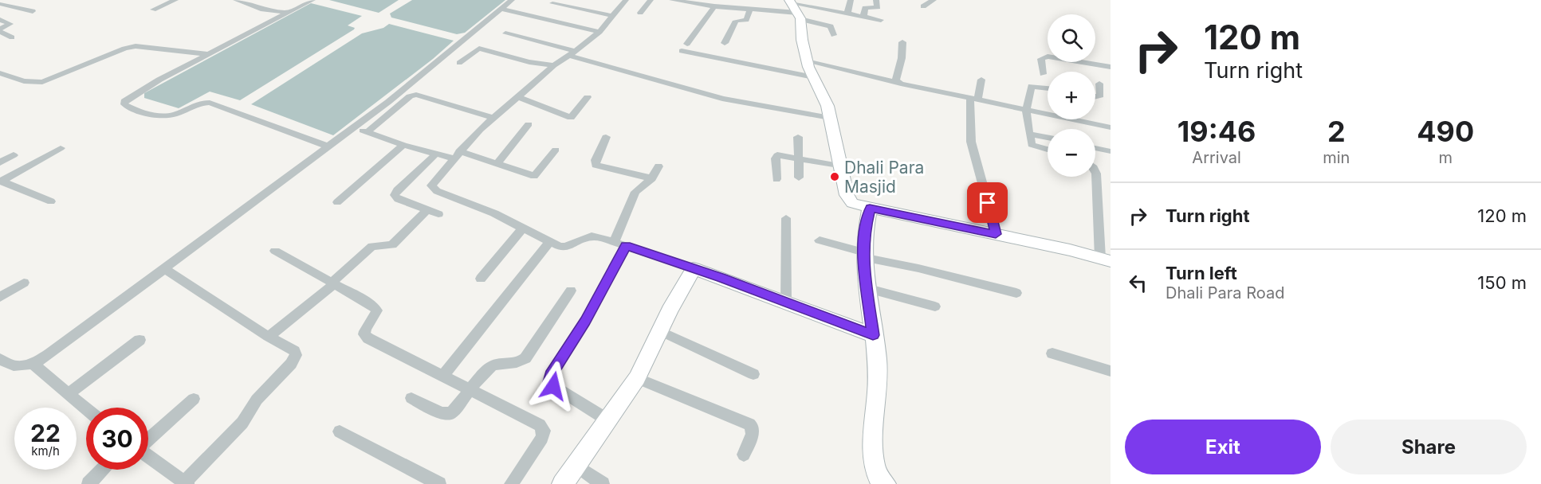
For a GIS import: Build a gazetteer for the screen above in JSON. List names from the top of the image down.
{
  "places": ["Dhali Para Masjid"],
  "page": {
    "turn": ["120 m", "Turn right"],
    "map_buttons": ["+", "−"],
    "eta": [
      "19:46",
      "Arrival",
      "2",
      "min",
      "490",
      "m"
    ],
    "list": [
      {
        "name": "Turn right",
        "value": "120 m"
      },
      {
        "name": "Turn left",
        "note": "Dhali Para Road",
        "value": "150 m"
      }
    ],
    "speed": "22 km/h",
    "limit": "30",
    "buttons": ["Exit", "Share"]
  }
}
